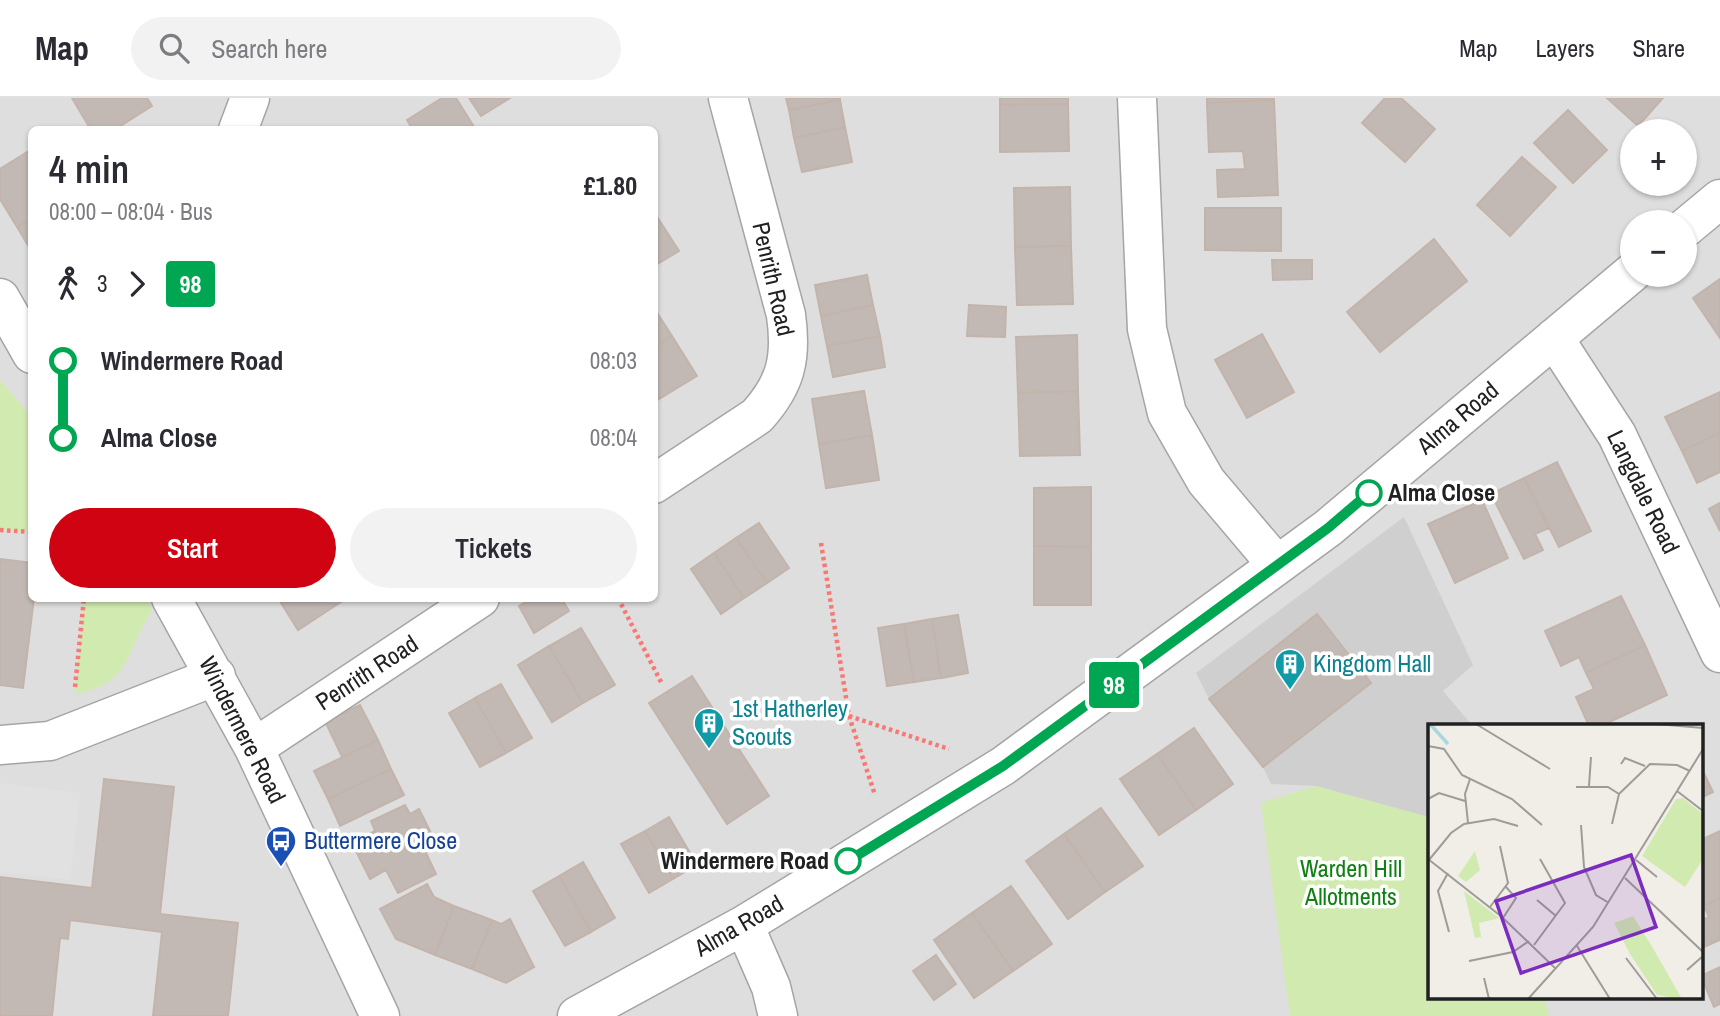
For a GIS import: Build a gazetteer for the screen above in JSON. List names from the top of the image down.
{
  "streets": {
    "street": [
      "Penrith Road",
      "Alma Road",
      "Langdale Road",
      "Windermere Road"
    ]
  },
  "crossings": [
    ["Penrith Road", "Windermere Road"],
    ["Alma Road", "Langdale Road"]
  ],
  "parks": ["Warden Hill Allotments"],
  "places": {
    "other": ["Alma Close", "Windermere Road"],
    "building": ["Kingdom Hall", "1st Hatherley Scouts"],
    "bus stop": ["Buttermere Close"]
  },
  "lines": ["bus line 98"],
  "page": {
    "header": "Map",
    "search": "Search here",
    "nav": ["Map", "Layers", "Share"],
    "on_map": "98",
    "map_buttons": ["+", "−"],
    "heading": ["4 min", "08:00 – 08:04 · Bus", "£1.80"],
    "legs": ["3", "98"],
    "list": [
      {
        "name": "Windermere Road",
        "value": "08:03"
      },
      {
        "name": "Alma Close",
        "value": "08:04"
      }
    ],
    "buttons": ["Start", "Tickets"]
  }
}
